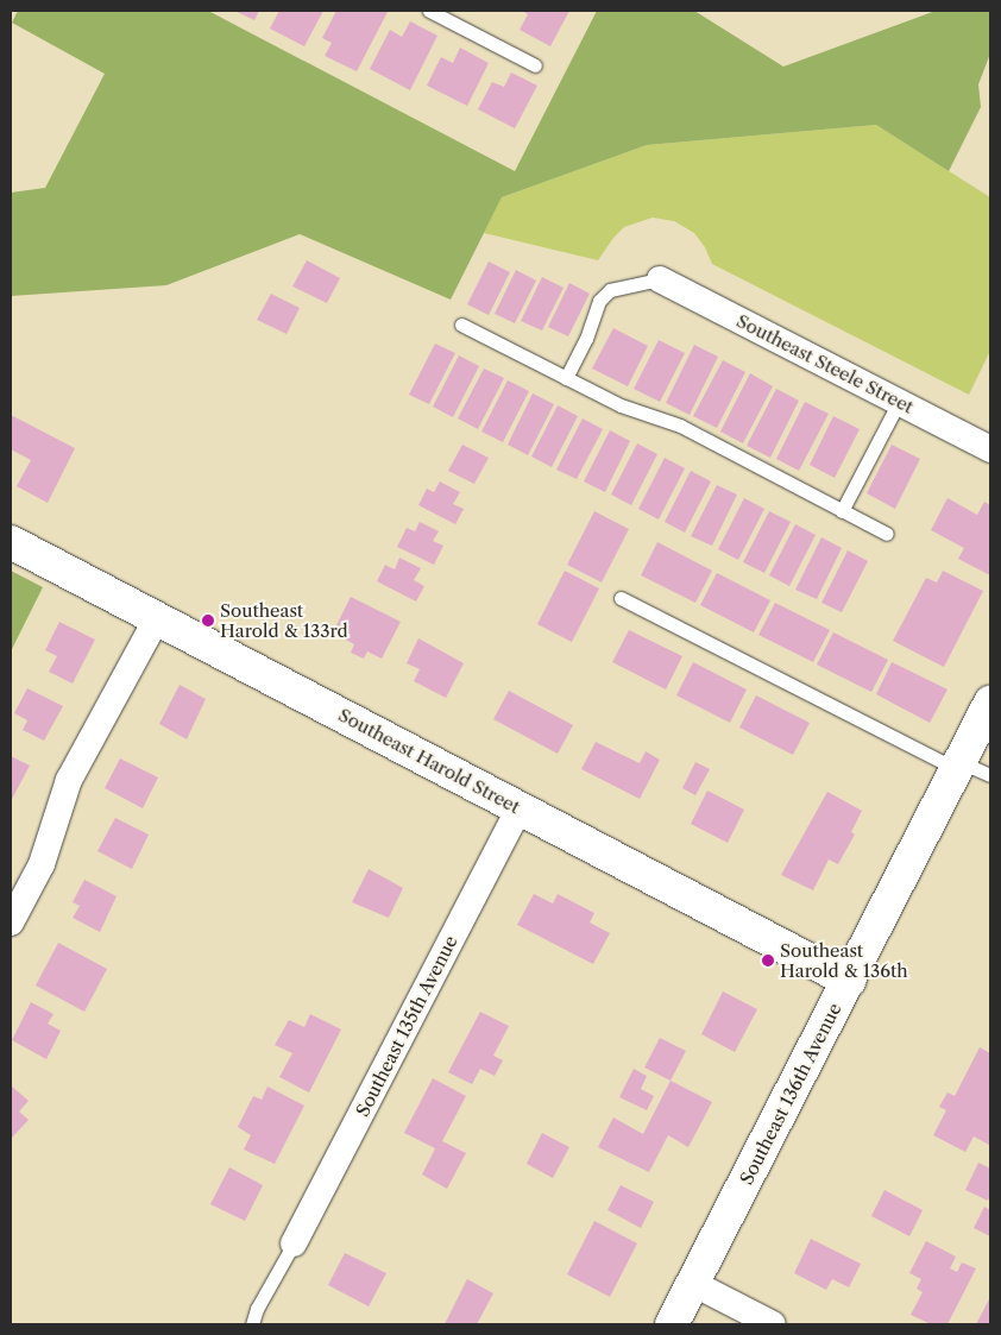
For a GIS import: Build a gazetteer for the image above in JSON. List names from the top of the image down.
{
  "streets": {
    "street": [
      "Southeast Steele Street",
      "Southeast Harold Street",
      "Southeast 135th Avenue",
      "Southeast 136th Avenue"
    ]
  },
  "crossings": [
    ["Southeast Harold Street", "Southeast 135th Avenue"],
    ["Southeast Harold Street", "Southeast 136th Avenue"]
  ],
  "places": ["Southeast Harold & 133rd", "Southeast Harold & 136th"]
}
